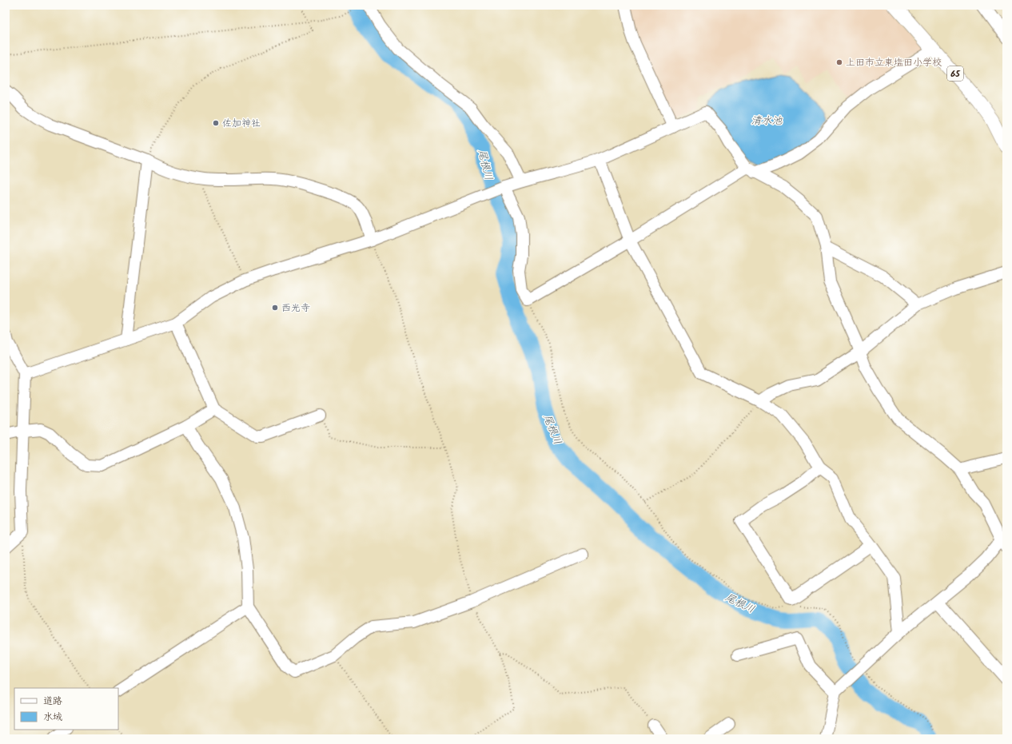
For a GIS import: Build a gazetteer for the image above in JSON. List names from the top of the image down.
{
  "streets": {
    "main road": ["65"]
  },
  "water": ["清水池", "尾根川"],
  "places": ["上田市立東塩田小学校", "佐加神社", "西光寺"],
  "legend": ["道路", "水域"]
}
